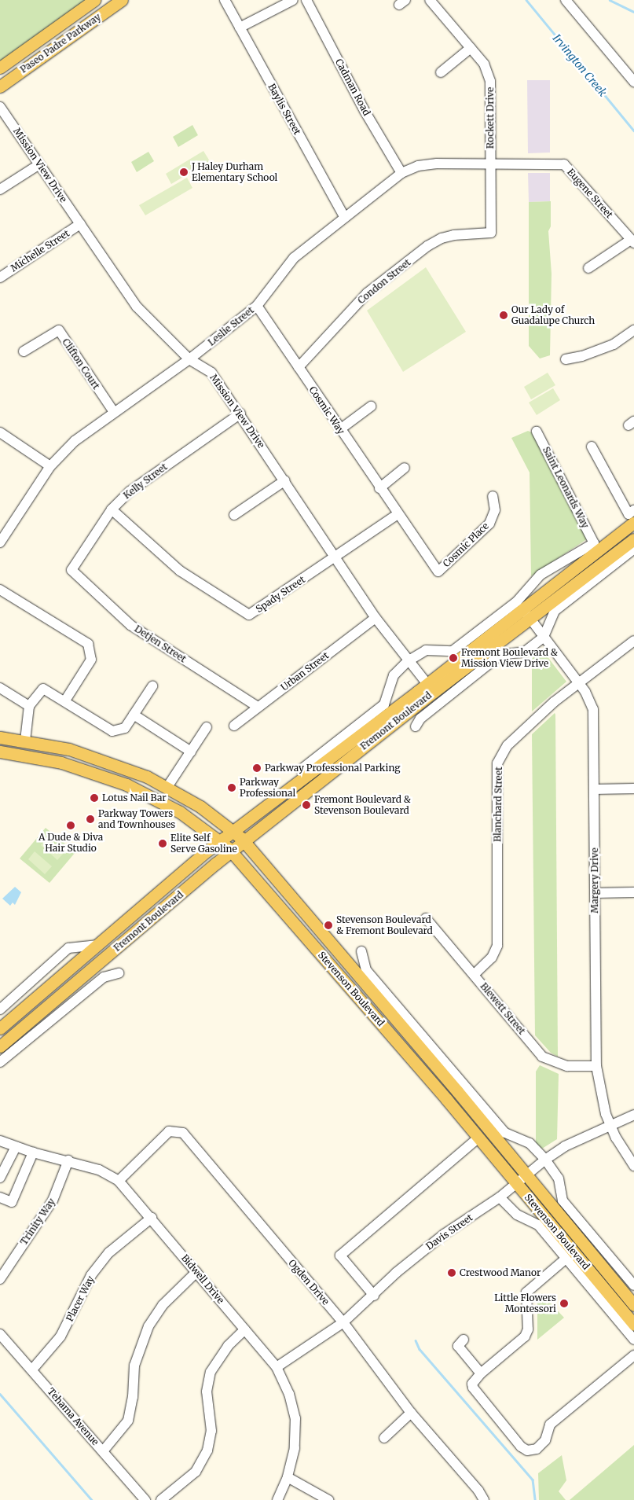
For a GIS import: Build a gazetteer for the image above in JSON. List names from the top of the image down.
{
  "streets": {
    "main road": ["Paseo Padre Parkway", "Fremont Boulevard", "Stevenson Boulevard"],
    "street": [
      "Cadman Road",
      "Baylis Street",
      "Rockett Drive",
      "Mission View Drive",
      "Eugene Street",
      "Michelle Street",
      "Condon Street",
      "Leslie Street",
      "Clifton Court",
      "Cosmic Way",
      "Kelly Street",
      "Saint Leonards Way",
      "Cosmic Place",
      "Spady Street",
      "Detjen Street",
      "Urban Street",
      "Blanchard Street",
      "Margery Drive",
      "Blewett Street",
      "Trinity Way",
      "Davis Street",
      "Bidwell Drive",
      "Ogden Drive",
      "Placer Way",
      "Tehama Avenue"
    ]
  },
  "crossings": [
    ["Cadman Road", "Leslie Street"],
    ["Baylis Street", "Leslie Street"],
    ["Rockett Drive", "Eugene Street"],
    ["Rockett Drive", "Condon Street"],
    ["Rockett Drive", "Leslie Street"],
    ["Mission View Drive", "Michelle Street"],
    ["Mission View Drive", "Leslie Street"],
    ["Mission View Drive", "Kelly Street"],
    ["Mission View Drive", "Spady Street"],
    ["Mission View Drive", "Urban Street"],
    ["Mission View Drive", "Fremont Boulevard"],
    ["Eugene Street", "Leslie Street"],
    ["Condon Street", "Cosmic Way"],
    ["Leslie Street", "Clifton Court"],
    ["Leslie Street", "Cosmic Way"],
    ["Cosmic Way", "Cosmic Place"],
    ["Cosmic Way", "Spady Street"],
    ["Kelly Street", "Spady Street"],
    ["Kelly Street", "Detjen Street"],
    ["Saint Leonards Way", "Fremont Boulevard"],
    ["Cosmic Place", "Spady Street"],
    ["Detjen Street", "Urban Street"],
    ["Fremont Boulevard", "Margery Drive"],
    ["Fremont Boulevard", "Stevenson Boulevard"],
    ["Blanchard Street", "Margery Drive"],
    ["Blanchard Street", "Blewett Street"],
    ["Margery Drive", "Blewett Street"],
    ["Margery Drive", "Davis Street"],
    ["Stevenson Boulevard", "Davis Street"],
    ["Trinity Way", "Bidwell Drive"],
    ["Davis Street", "Bidwell Drive"],
    ["Davis Street", "Ogden Drive"],
    ["Bidwell Drive", "Ogden Drive"],
    ["Bidwell Drive", "Placer Way"],
    ["Placer Way", "Tehama Avenue"]
  ],
  "water": ["Irvington Creek"],
  "places": [
    "J Haley Durham Elementary School",
    "Our Lady of Guadalupe Church",
    "Fremont Boulevard & Mission View Drive",
    "Parkway Professional Parking",
    "Parkway Professional",
    "Lotus Nail Bar",
    "Fremont Boulevard & Stevenson Boulevard",
    "Parkway Towers and Townhouses",
    "A Dude & Diva Hair Studio",
    "Elite Self Serve Gasoline",
    "Stevenson Boulevard & Fremont Boulevard",
    "Crestwood Manor",
    "Little Flowers Montessori"
  ]
}
